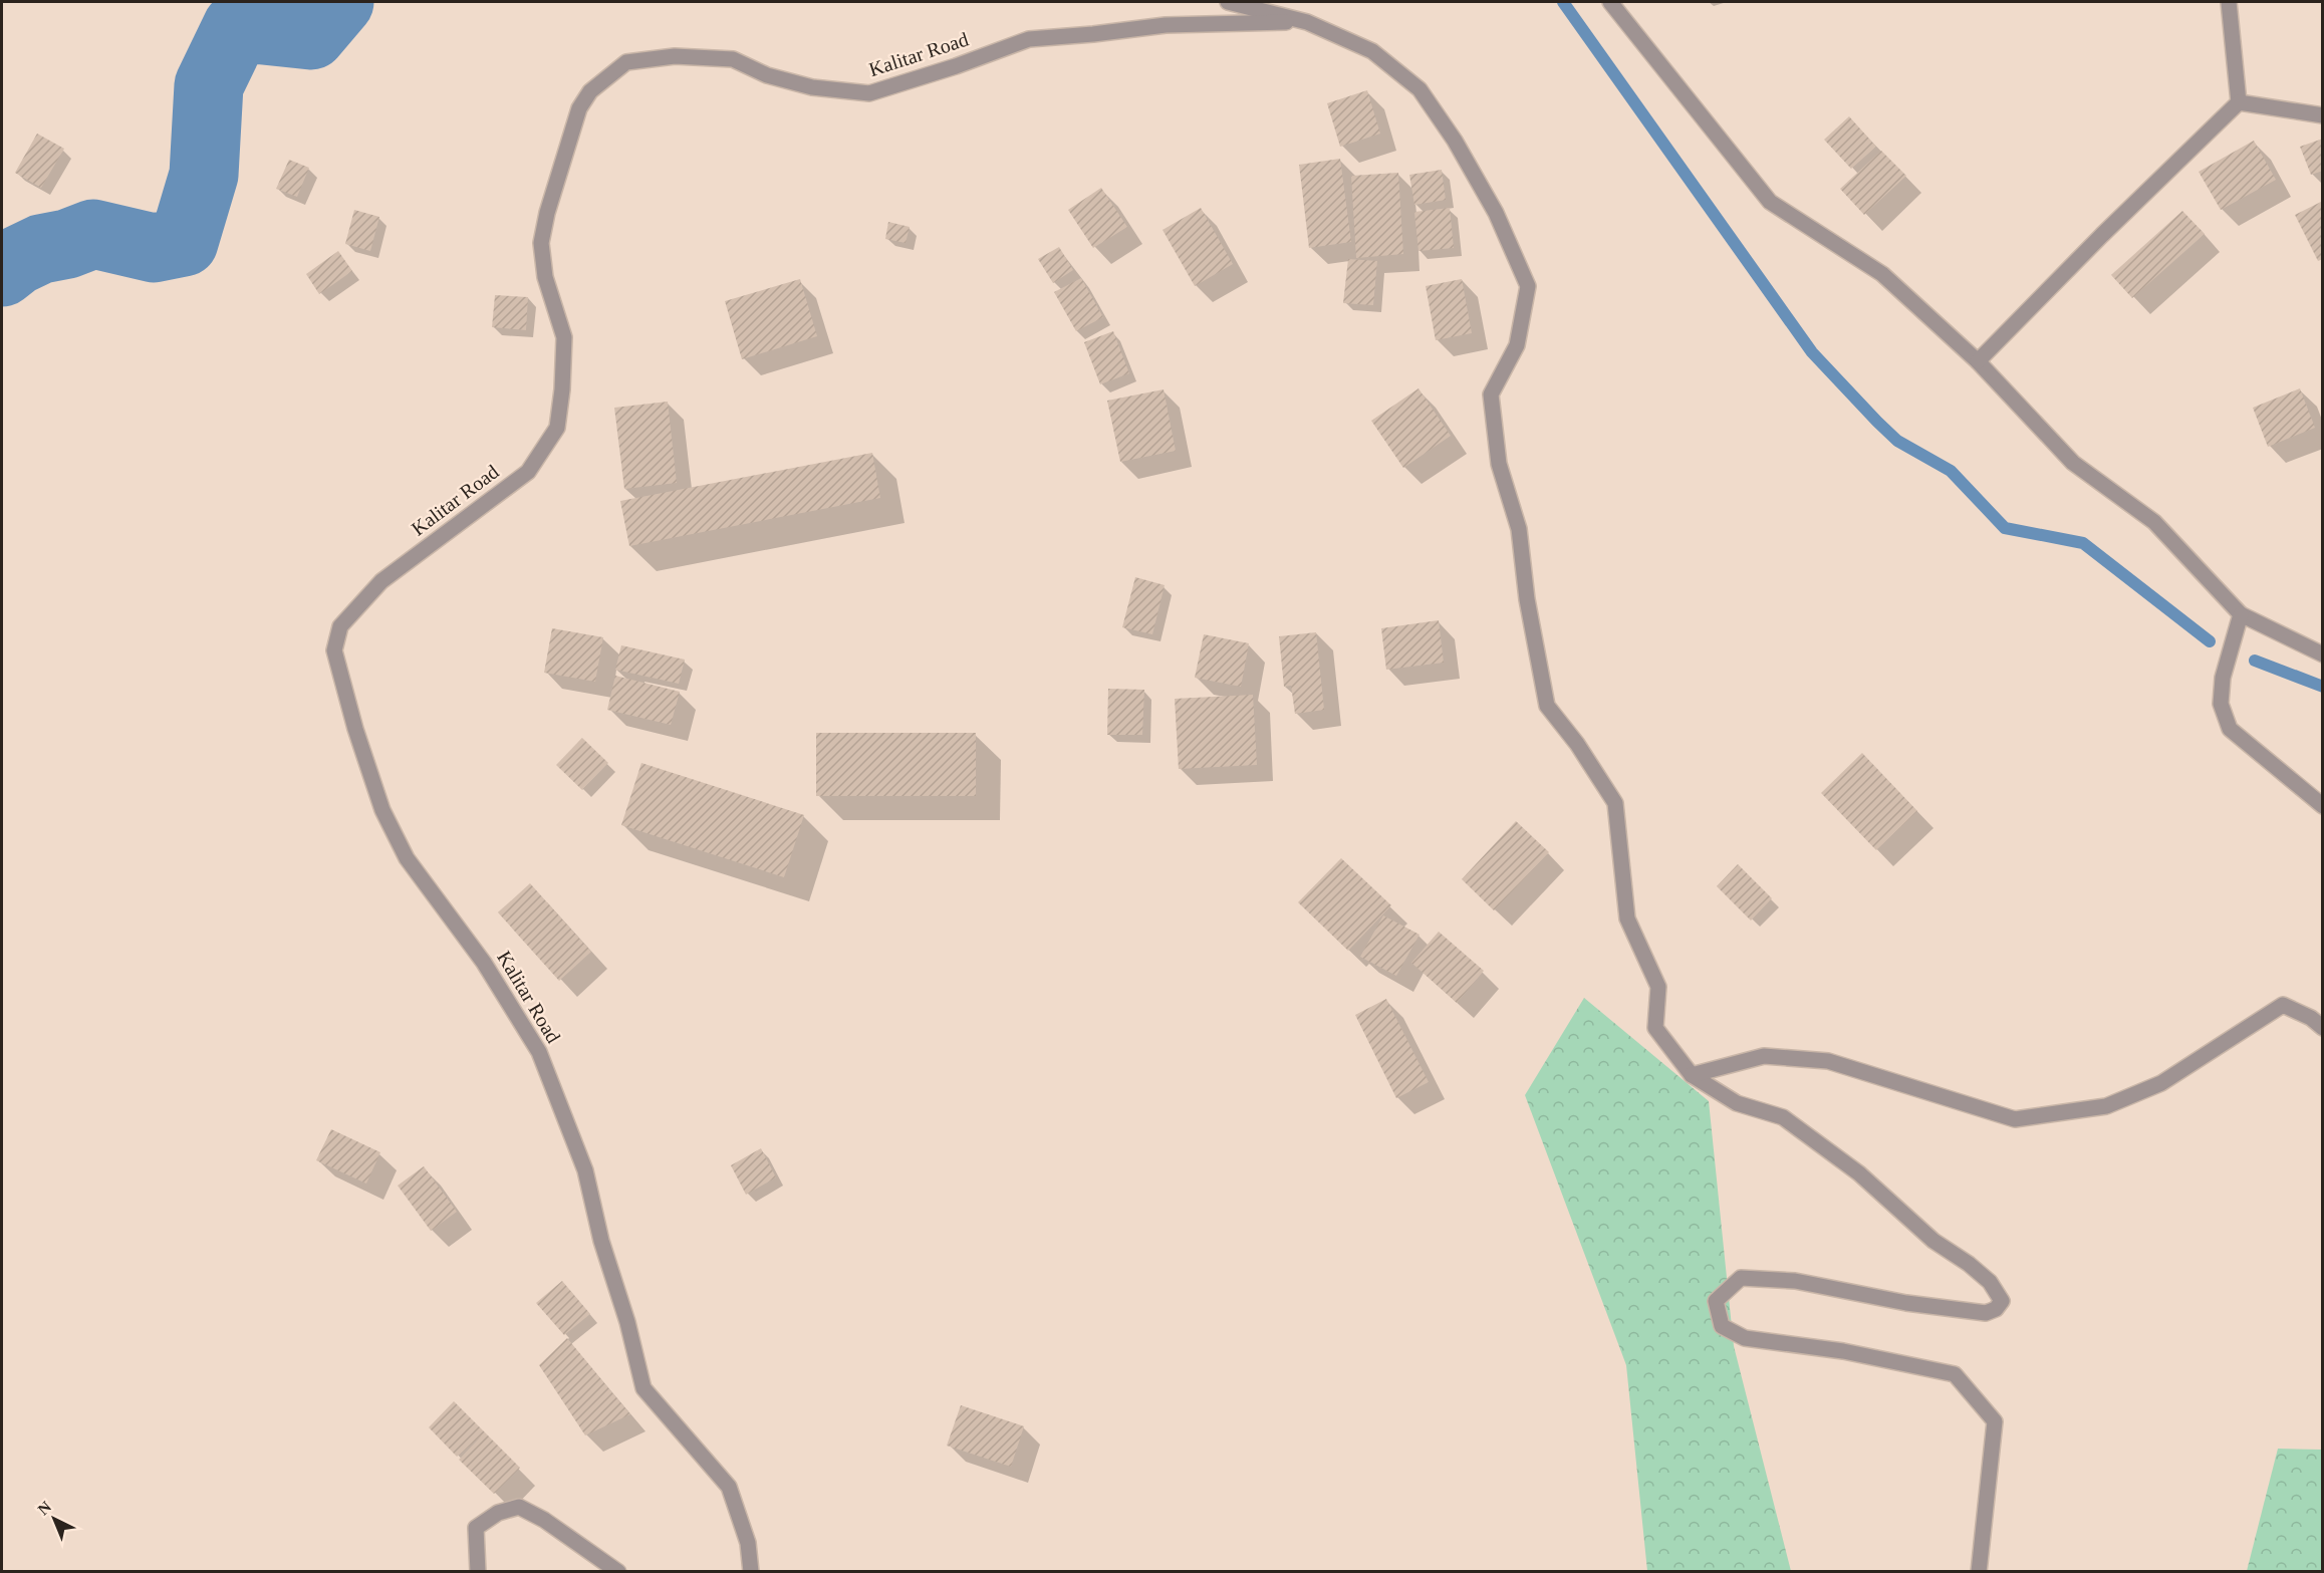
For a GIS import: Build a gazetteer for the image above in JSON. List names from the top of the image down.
{
  "streets": {
    "street": ["Kalitar Road"]
  },
  "north": "top left"
}
